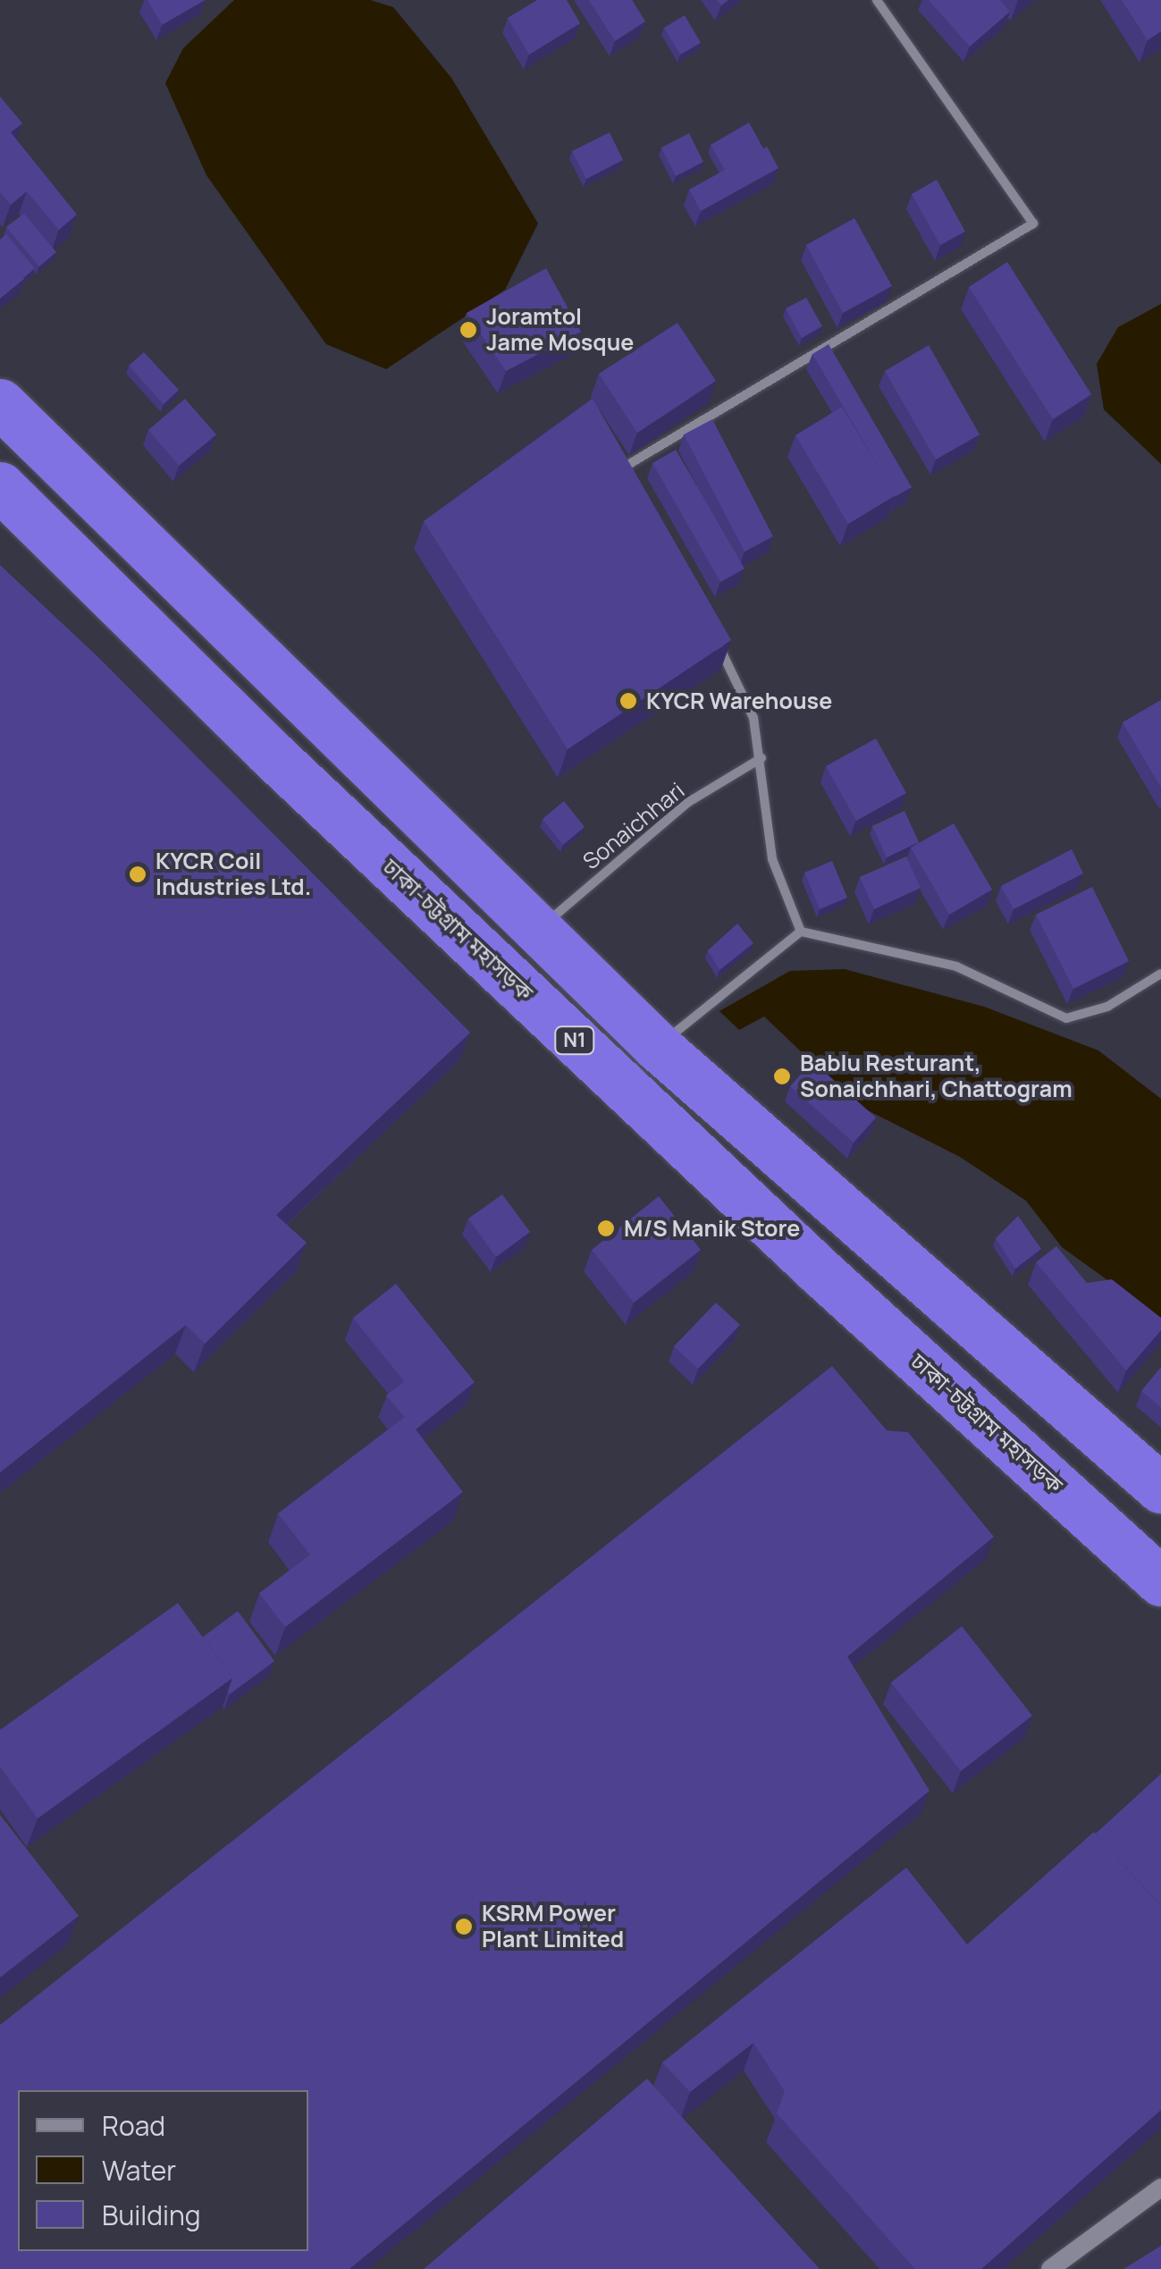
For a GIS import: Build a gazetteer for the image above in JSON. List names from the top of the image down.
{
  "streets": {
    "highway": ["ঢাকা-চট্টগ্রাম মহাসড়ক", "N1"],
    "street": ["Sonaichhari"]
  },
  "crossings": [
    ["Sonaichhari", "N1"]
  ],
  "places": [
    "Joramtol Jame Mosque",
    "KYCR Warehouse",
    "KYCR Coil Industries Ltd.",
    "Bablu Resturant, Sonaichhari, Chattogram",
    "M/S Manik Store",
    "KSRM Power Plant Limited"
  ],
  "legend": ["Road", "Water", "Building"]
}
